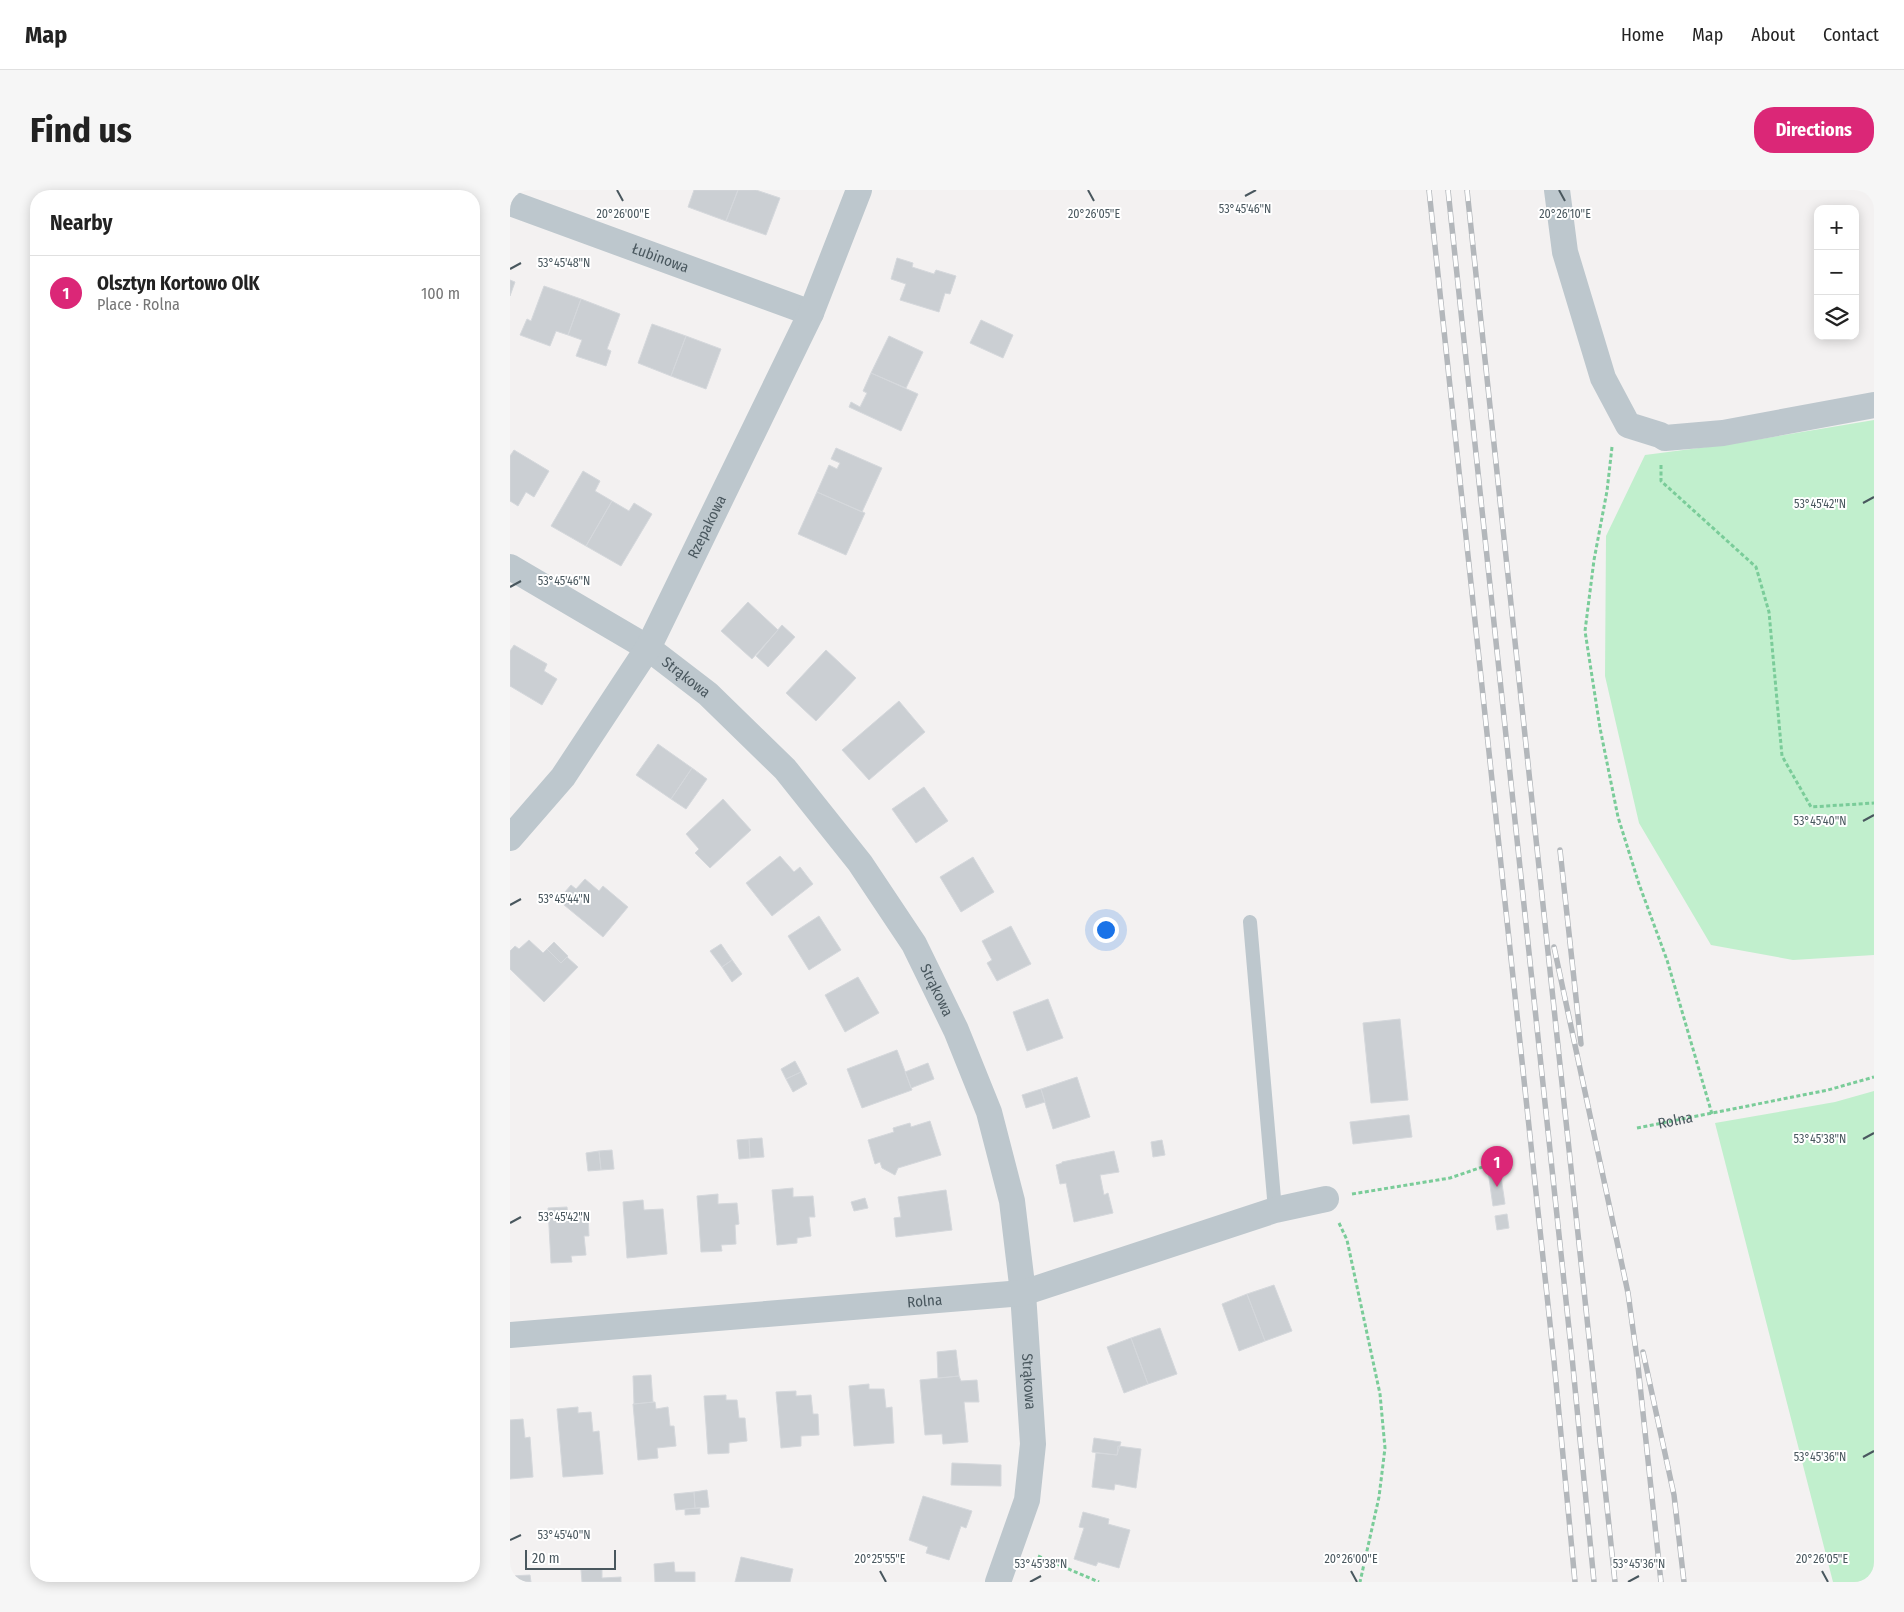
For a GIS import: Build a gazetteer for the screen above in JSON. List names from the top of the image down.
{
  "streets": {
    "street": [
      "Łubinowa",
      "Rzepakowa",
      "Strąkowa",
      "Rolna"
    ]
  },
  "crossings": [
    ["Łubinowa", "Rzepakowa"],
    ["Rzepakowa", "Strąkowa"],
    ["Strąkowa", "Rolna"]
  ],
  "scale_bar": "20 m",
  "page": {
    "header": "Map",
    "nav": [
      "Home",
      "Map",
      "About",
      "Contact"
    ],
    "buttons": "Directions",
    "title": "Find us",
    "heading": "Nearby",
    "map_buttons": ["+", "−"],
    "list": [
      {
        "mark": "1",
        "name": "Olsztyn Kortowo OlK",
        "note": "Place · Rolna",
        "value": "100 m"
      }
    ],
    "pins": "1",
    "scale": "20 m"
  },
  "coordinates": [
    "53°45'46\"N",
    "20°26'00\"E",
    "20°26'05\"E",
    "20°26'10\"E",
    "53°45'48\"N",
    "53°45'42\"N",
    "53°45'40\"N",
    "53°45'44\"N",
    "53°45'38\"N",
    "53°45'36\"N",
    "20°25'55\"E"
  ]
}
